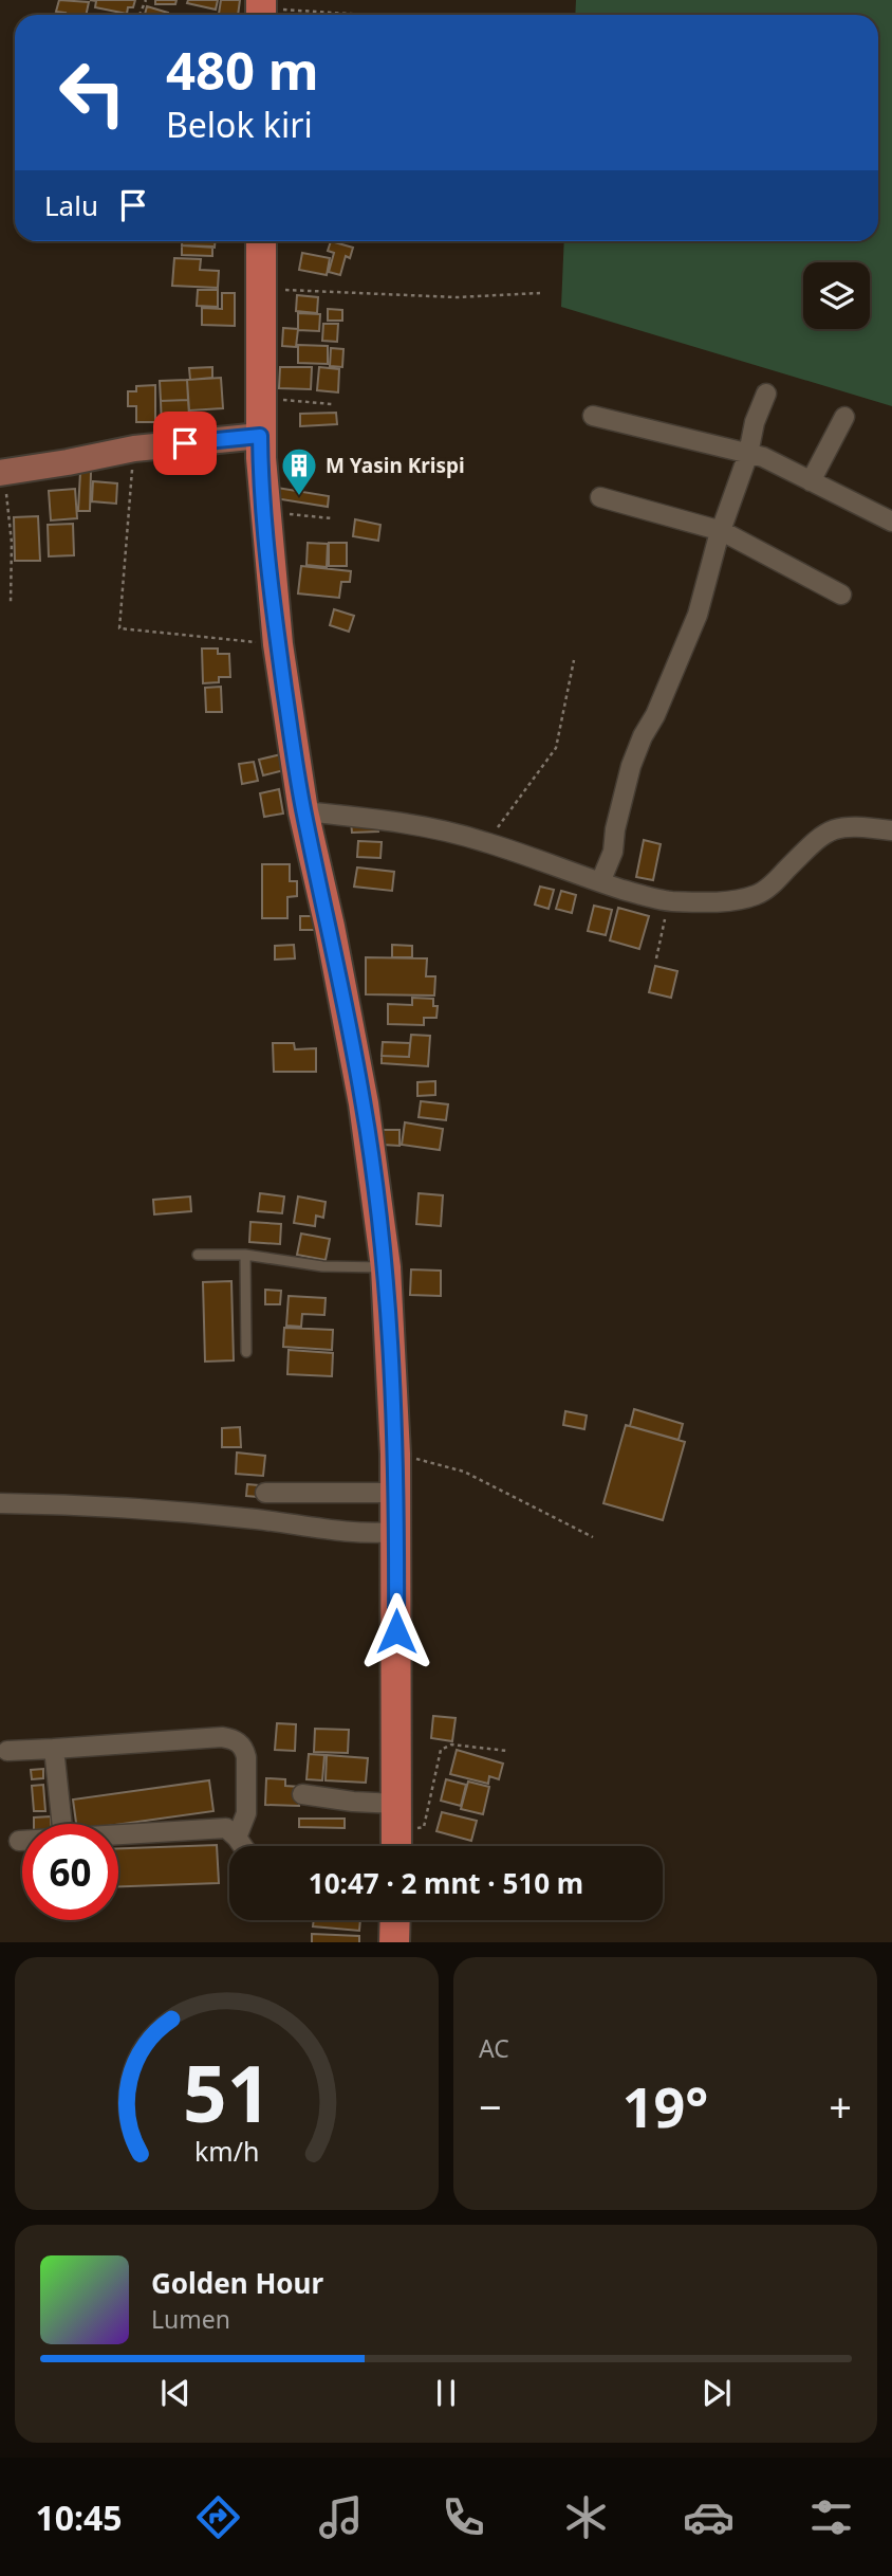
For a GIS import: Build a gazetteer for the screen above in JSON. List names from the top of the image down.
{
  "places": {
    "building": ["M Yasin Krispi"]
  },
  "page": {
    "turn": ["480 m", "Belok kiri"],
    "then": "Lalu",
    "limit": "60",
    "trip": "10:47 · 2 mnt · 510 m",
    "tile": "AC",
    "heat": ["−", "19°", "+"],
    "song": ["Golden Hour", "Lumen"],
    "tabs": "10:45",
    "gauge": ["51", "km/h"]
  }
}
